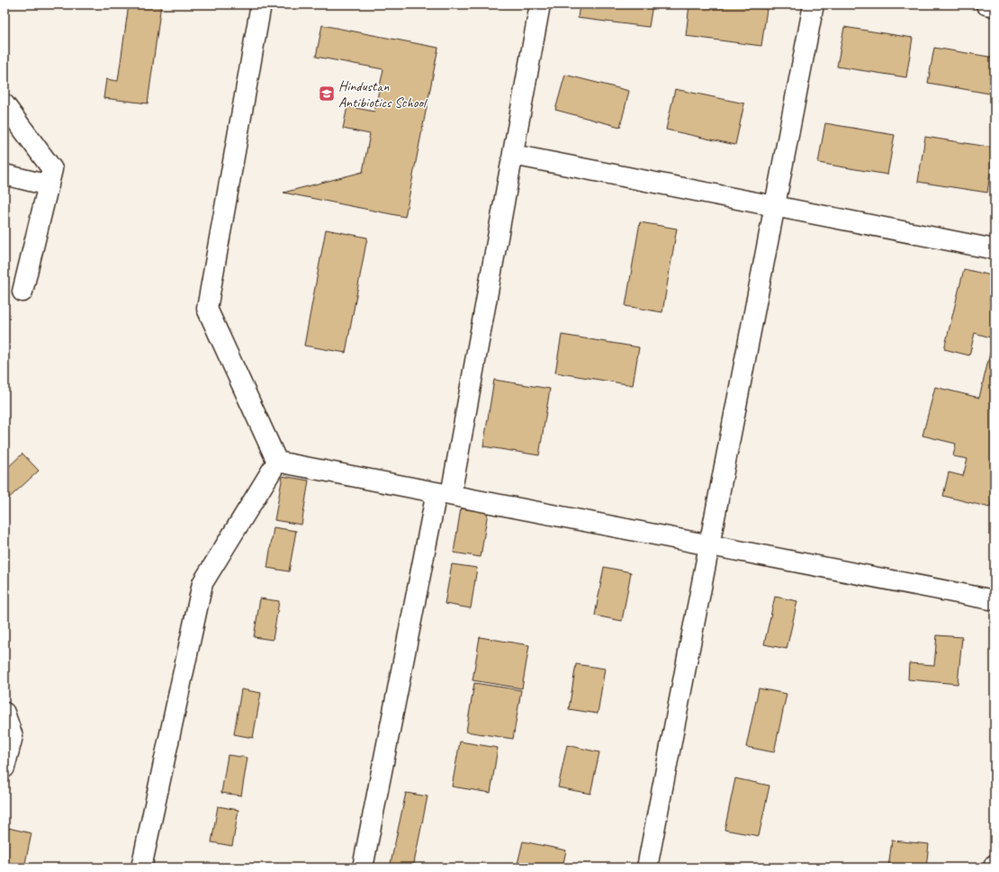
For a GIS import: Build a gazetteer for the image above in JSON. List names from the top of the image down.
{
  "places": {
    "school or university": ["Hindustan Antibiotics School"]
  }
}
